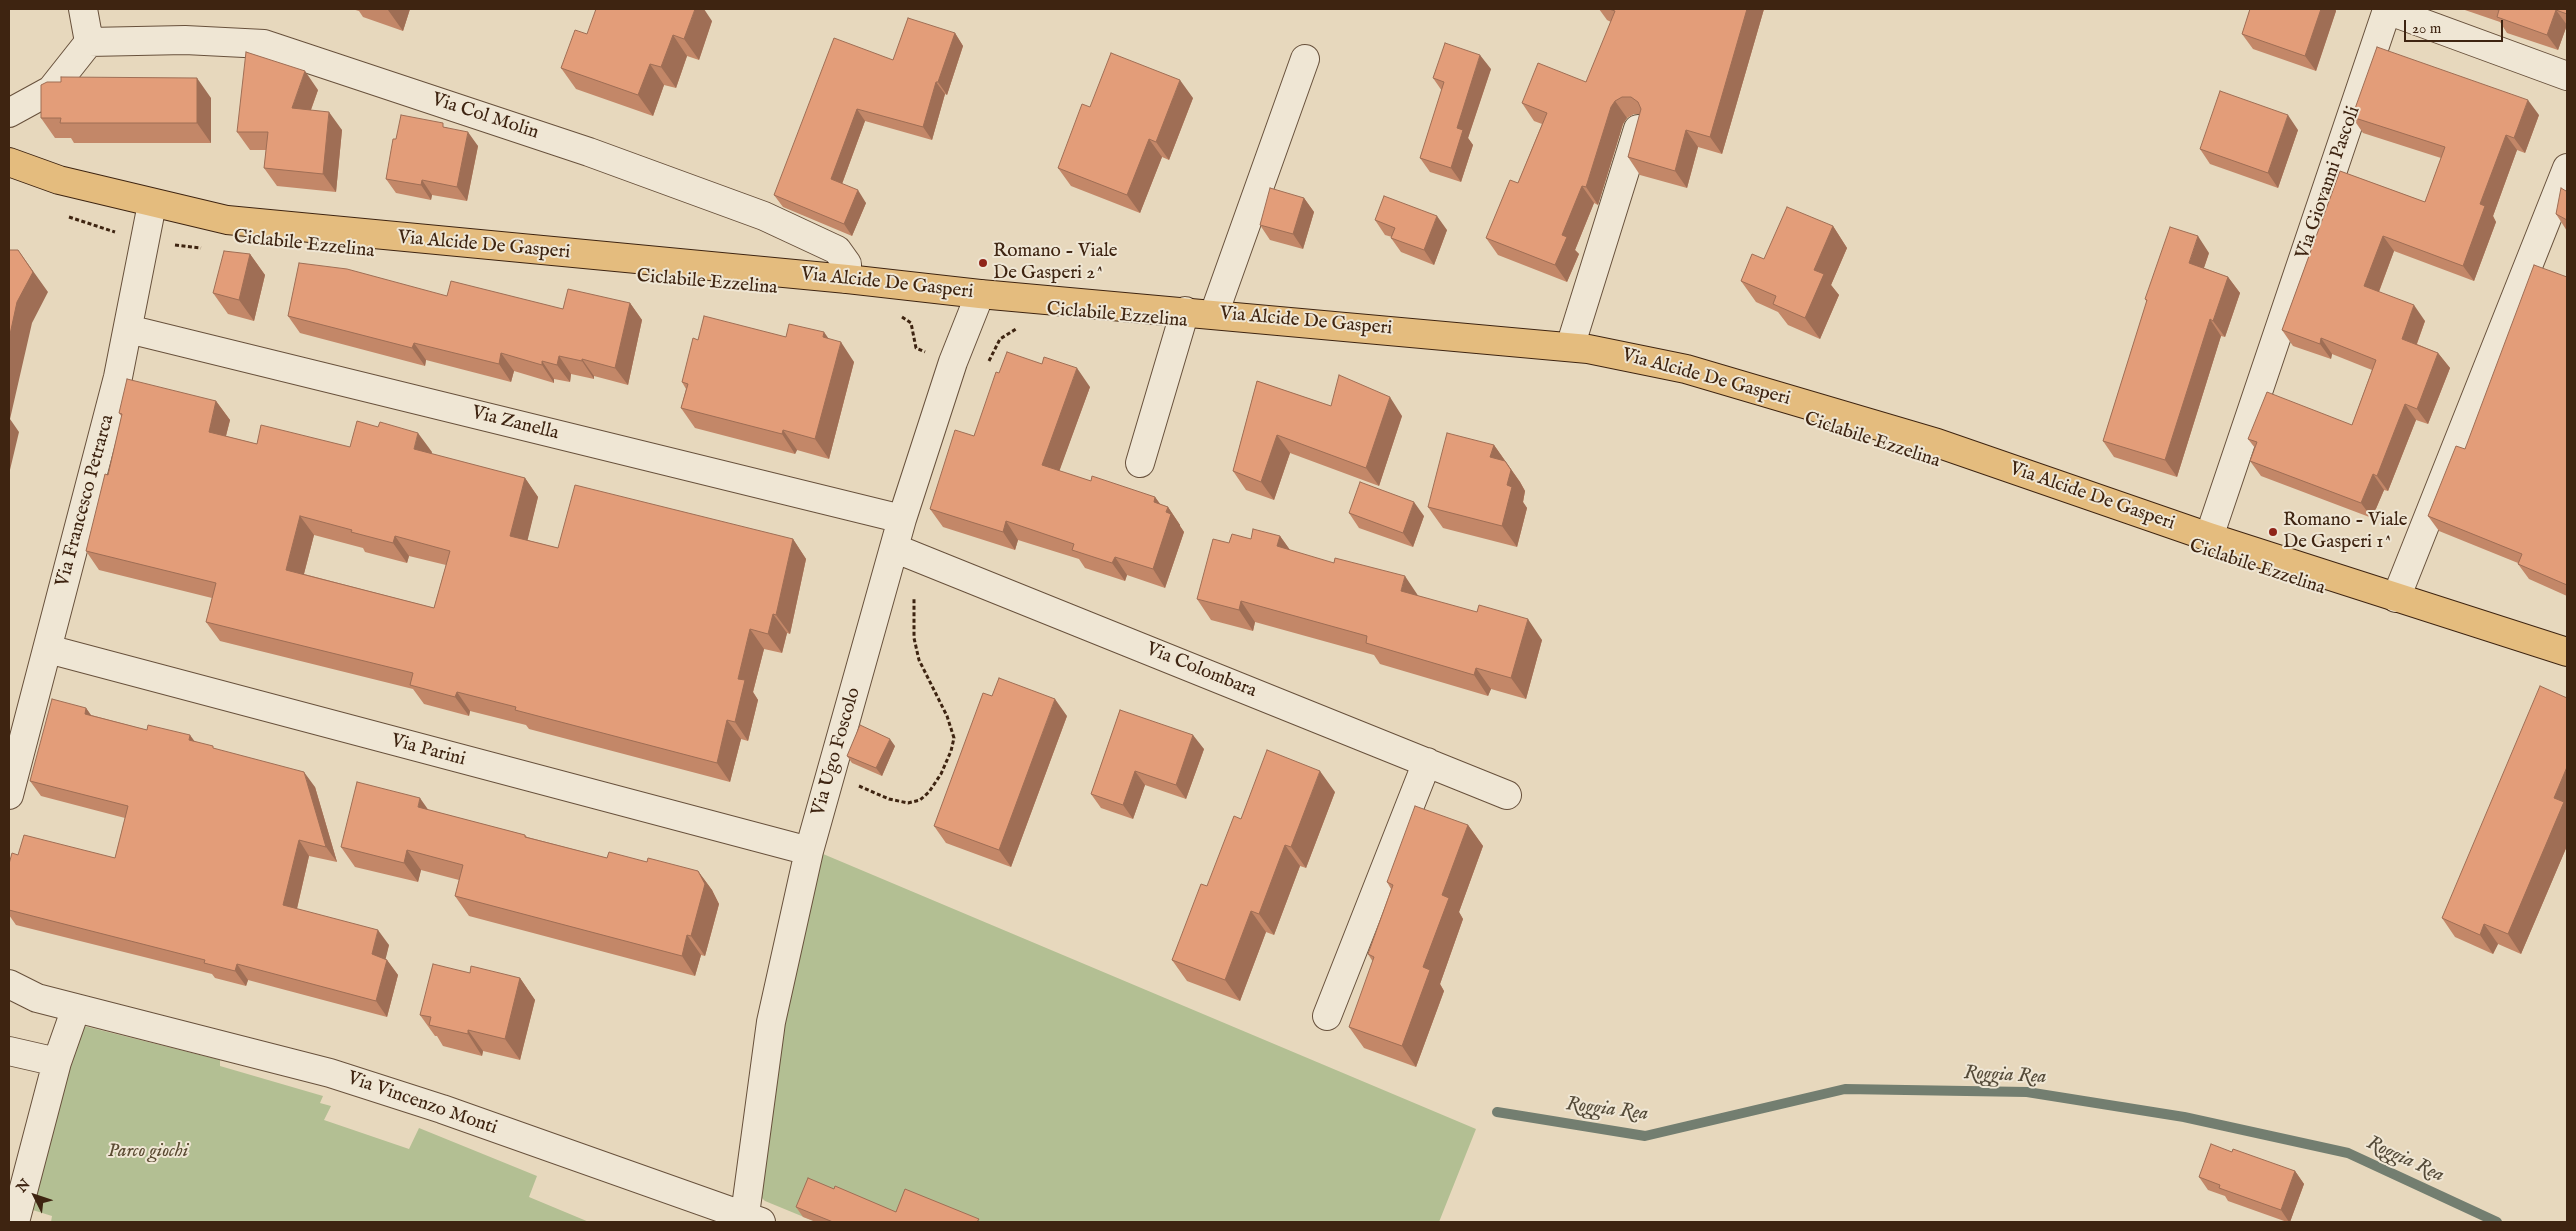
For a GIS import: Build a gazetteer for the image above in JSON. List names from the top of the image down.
{
  "streets": {
    "main road": ["Via Alcide De Gasperi"],
    "street": [
      "Via Col Molin",
      "Via Giovanni Pascoli",
      "Via Zanella",
      "Via Francesco Petrarca",
      "Via Colombara",
      "Via Parini",
      "Via Ugo Foscolo",
      "Via Vincenzo Monti"
    ],
    "path": ["Ciclabile Ezzelina"]
  },
  "crossings": [
    ["Via Col Molin", "Via Alcide De Gasperi"],
    ["Via Giovanni Pascoli", "Via Alcide De Gasperi"],
    ["Ciclabile Ezzelina", "Via Francesco Petrarca"],
    ["Ciclabile Ezzelina", "Via Ugo Foscolo"],
    ["Via Alcide De Gasperi", "Via Francesco Petrarca"],
    ["Via Alcide De Gasperi", "Via Ugo Foscolo"],
    ["Via Zanella", "Via Francesco Petrarca"],
    ["Via Zanella", "Via Ugo Foscolo"],
    ["Via Francesco Petrarca", "Via Parini"],
    ["Via Colombara", "Via Ugo Foscolo"],
    ["Via Parini", "Via Ugo Foscolo"],
    ["Via Ugo Foscolo", "Via Vincenzo Monti"]
  ],
  "water": ["Roggia Rea"],
  "parks": ["Parco giochi"],
  "places": ["Romano - Viale De Gasperi 2^", "Romano - Viale De Gasperi 1^"],
  "scale_bar": "20 m",
  "north": "top left"
}
